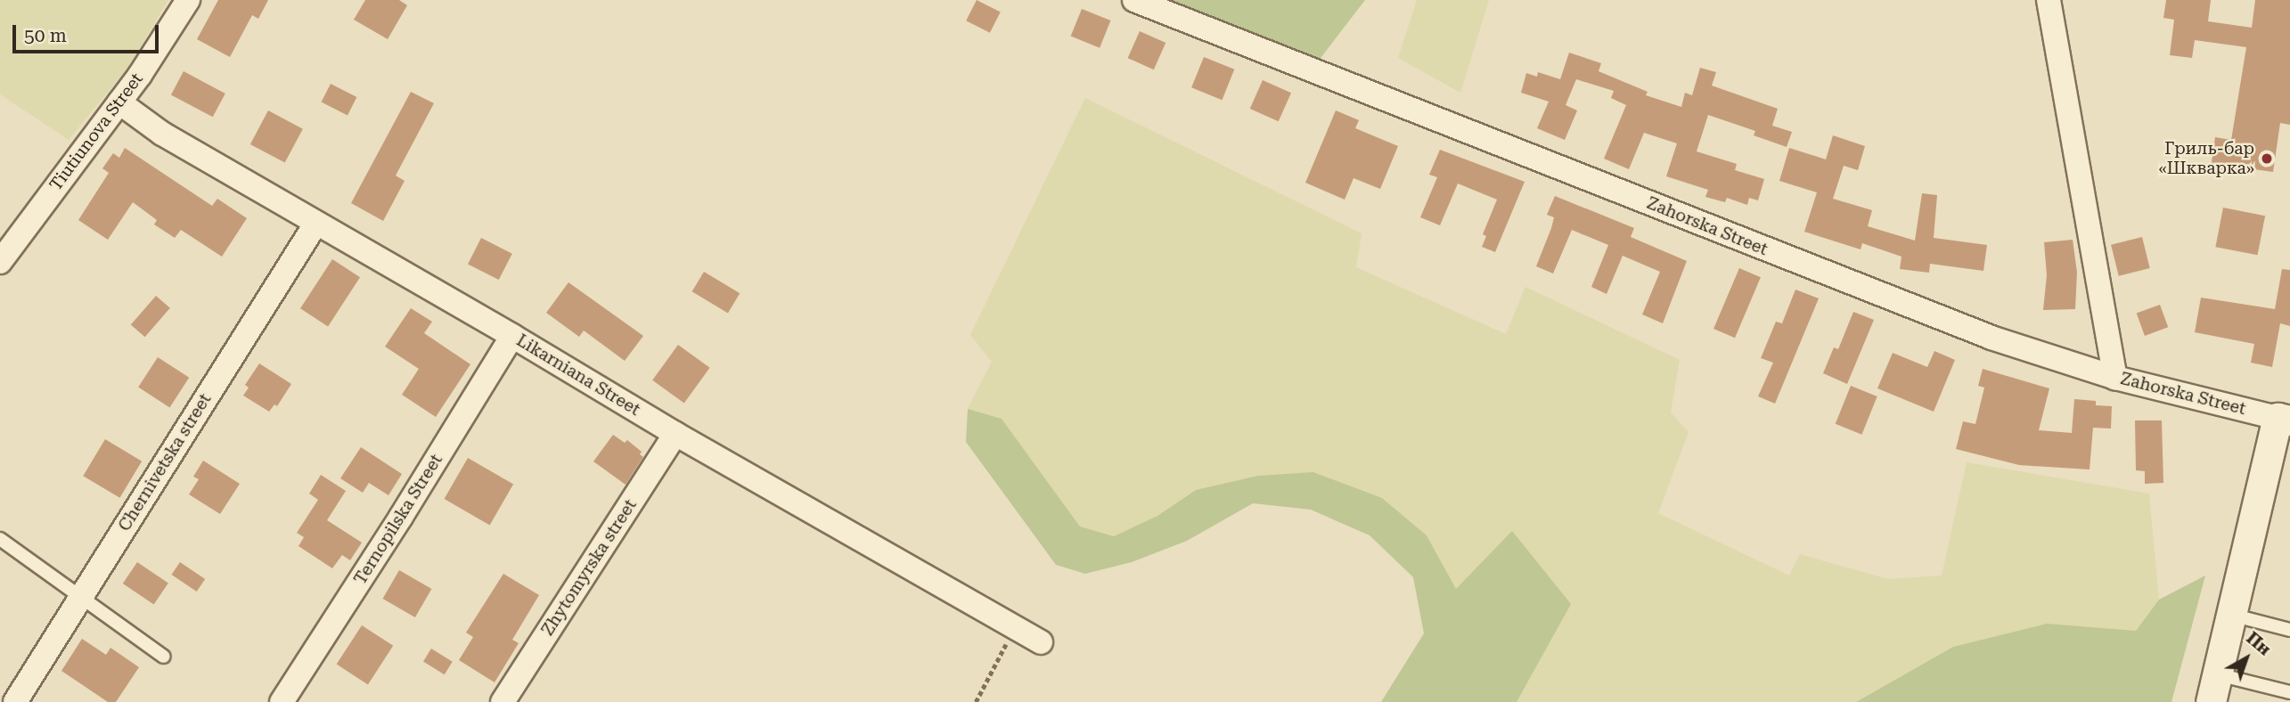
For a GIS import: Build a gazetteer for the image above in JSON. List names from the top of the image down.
{
  "streets": {
    "street": [
      "Tiutiunova Street",
      "Zahorska Street",
      "Likarniana Street",
      "Chernivetska street",
      "Ternopilska Street",
      "Zhytomyrska street"
    ]
  },
  "crossings": [
    ["Tiutiunova Street", "Likarniana Street"],
    ["Likarniana Street", "Chernivetska street"],
    ["Likarniana Street", "Ternopilska Street"],
    ["Likarniana Street", "Zhytomyrska street"]
  ],
  "places": ["Гриль-бар «Шкварка»"],
  "scale_bar": "50 m",
  "north": "top right"
}
